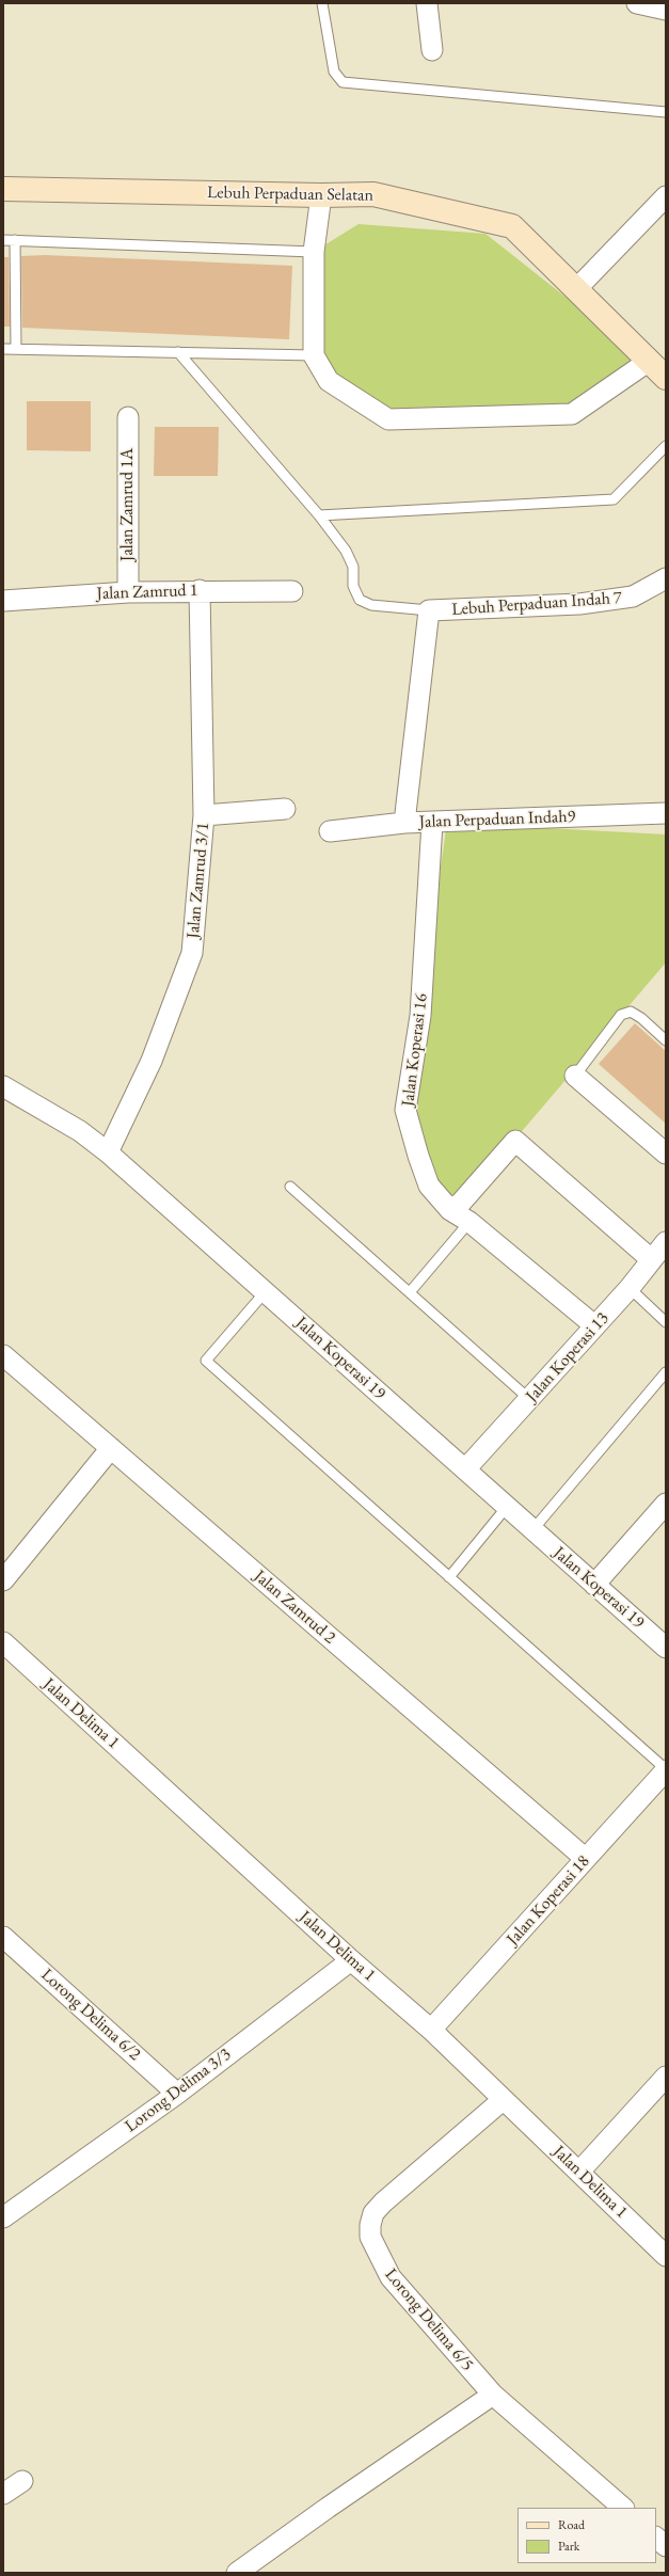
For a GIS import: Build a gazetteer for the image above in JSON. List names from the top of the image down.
{
  "streets": {
    "street": [
      "Lebuh Perpaduan Selatan",
      "Jalan Zamrud 1A",
      "Jalan Zamrud 1",
      "Lebuh Perpaduan Indah 7",
      "Jalan Perpaduan Indah9",
      "Jalan Zamrud 3/1",
      "Jalan Koperasi 16",
      "Jalan Koperasi 13",
      "Jalan Koperasi 19",
      "Jalan Zamrud 2",
      "Jalan Delima 1",
      "Jalan Koperasi 18",
      "Lorong Delima 6/2",
      "Lorong Delima 3/3",
      "Lorong Delima 6/5"
    ]
  },
  "crossings": [
    ["Jalan Zamrud 1A", "Jalan Zamrud 1"],
    ["Jalan Zamrud 1", "Jalan Zamrud 3/1"],
    ["Jalan Perpaduan Indah9", "Jalan Koperasi 16"],
    ["Jalan Zamrud 3/1", "Jalan Koperasi 19"],
    ["Jalan Koperasi 16", "Jalan Koperasi 13"],
    ["Jalan Koperasi 13", "Jalan Koperasi 19"],
    ["Jalan Zamrud 2", "Jalan Koperasi 18"],
    ["Jalan Delima 1", "Jalan Koperasi 18"],
    ["Jalan Delima 1", "Lorong Delima 3/3"],
    ["Jalan Delima 1", "Lorong Delima 6/5"],
    ["Lorong Delima 6/2", "Lorong Delima 3/3"]
  ],
  "legend": ["Road", "Park"]
}
